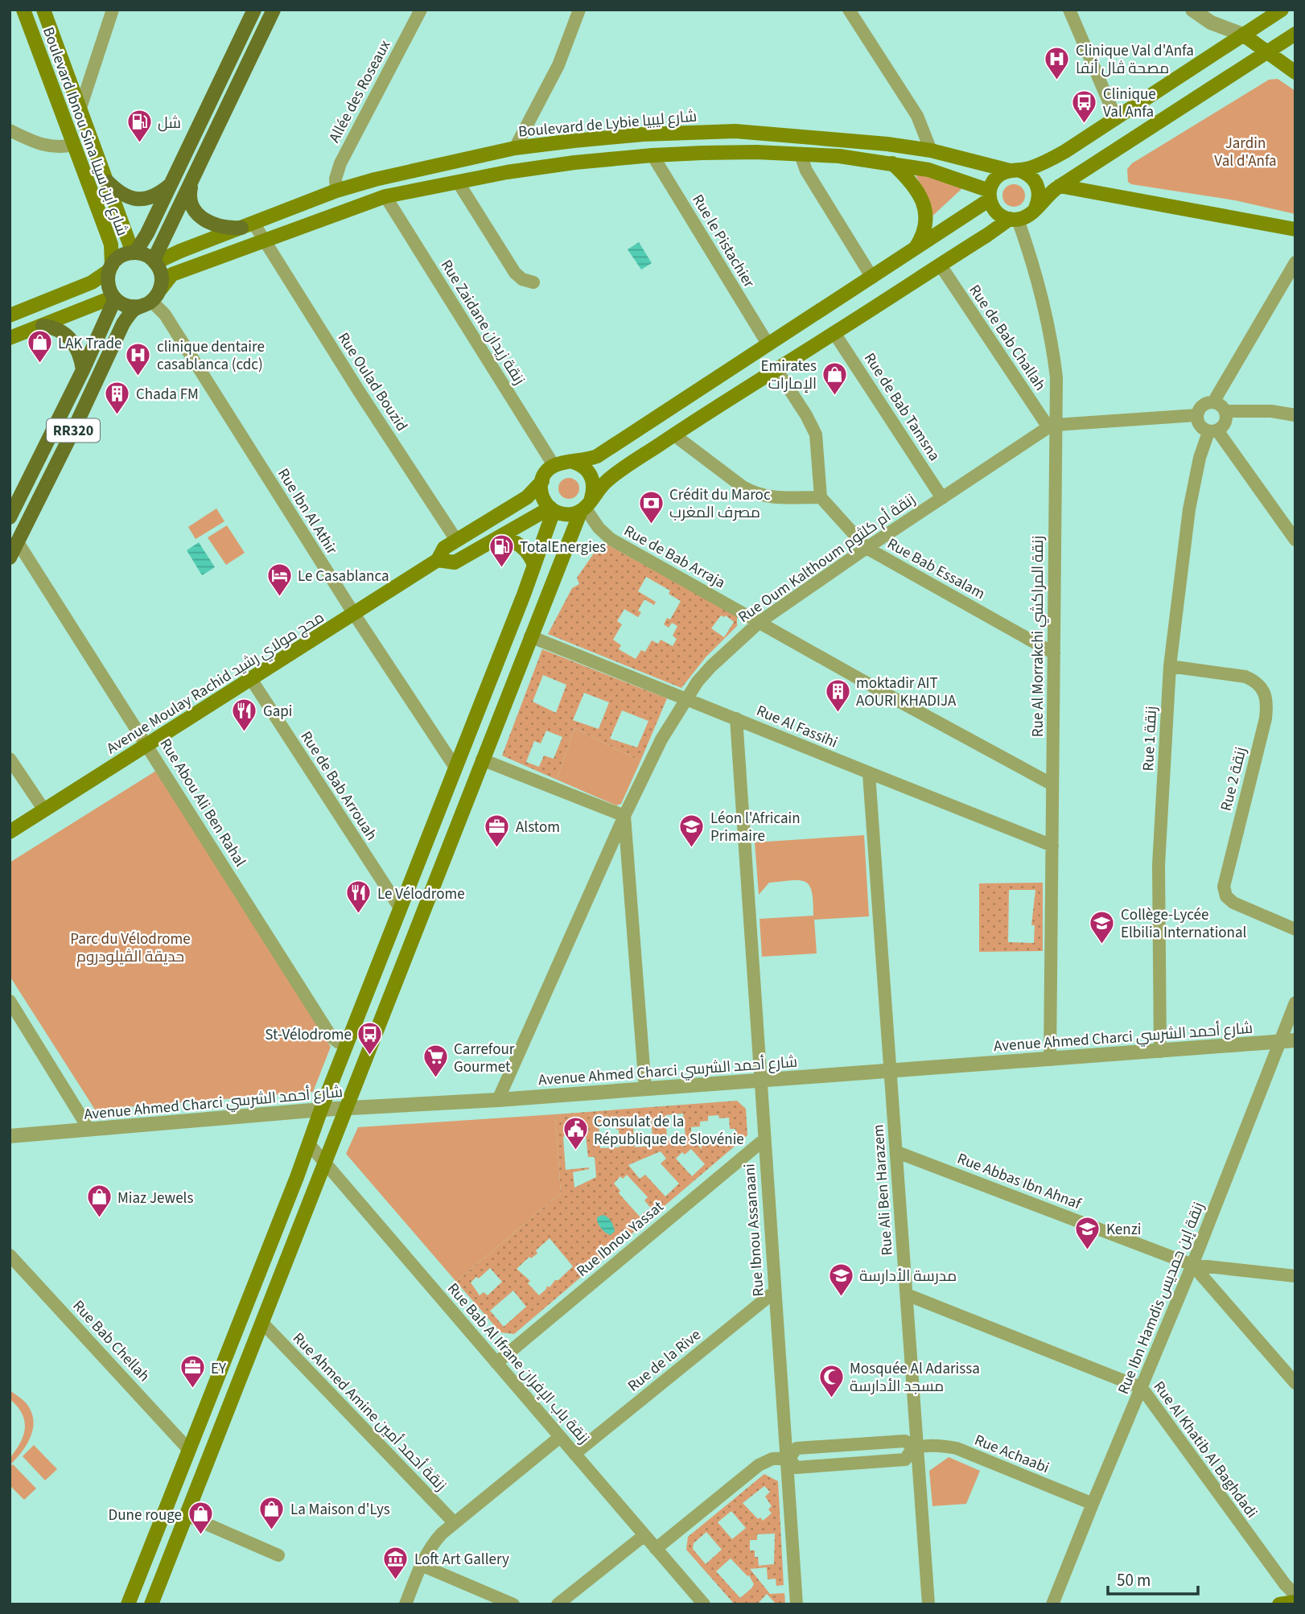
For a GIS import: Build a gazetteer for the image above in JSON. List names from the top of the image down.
{
  "streets": {
    "main road": [
      "Boulevard de Lybie شارع ليبيا",
      "Boulevard Ibnou Sina شارع ابن سينا",
      "RR320",
      "Avenue Moulay Rachid محج مولاي رشيد"
    ],
    "street": [
      "Allée des Roseaux",
      "Rue le Pistachier",
      "Rue Zaidane زنقة زيدان",
      "Rue de Bab Challah",
      "Rue Oulad Bouzid",
      "Rue de Bab Tamsna",
      "Rue Ibn Al Athir",
      "Rue de Bab Arraja",
      "Rue Oum Kalthoum زنقة أم كلثوم",
      "Rue Bab Essalam",
      "Rue Al Morrakchi زنقة المراكشي",
      "Rue Al Fassihi",
      "Rue 1 زنقة",
      "Rue 2 زنقة",
      "Rue de Bab Arrouah",
      "Rue Abou Ali Ben Rahal",
      "Avenue Ahmed Charci شارع أحمد الشرسي",
      "Rue Abbas Ibn Ahnaf",
      "Rue Ali Ben Harazem",
      "Rue Ibnou Assanaani",
      "Rue Ibnou Yassat",
      "Rue Ibn Hamdis زنقة إبن حمديس",
      "Rue Bab Chellah",
      "Rue de la Rive",
      "Rue Bab Al Ifrane زنقة باب الإفران",
      "Rue Ahmed Amine زنقة أحمد أمين",
      "Rue Al Khatib Al Baghdadi",
      "Rue Achaabi"
    ]
  },
  "crossings": [
    ["Allée des Roseaux", "Boulevard de Lybie شارع ليبيا"],
    ["Boulevard de Lybie شارع ليبيا", "Boulevard Ibnou Sina شارع ابن سينا"],
    ["Boulevard de Lybie شارع ليبيا", "Rue Oulad Bouzid"],
    ["Boulevard de Lybie شارع ليبيا", "RR320"],
    ["Boulevard de Lybie شارع ليبيا", "Rue Ibn Al Athir"],
    ["Boulevard de Lybie شارع ليبيا", "Rue Al Morrakchi زنقة المراكشي"],
    ["Boulevard Ibnou Sina شارع ابن سينا", "RR320"],
    ["Boulevard Ibnou Sina شارع ابن سينا", "Rue Ibn Al Athir"],
    ["Rue Zaidane زنقة زيدان", "Rue de Bab Arraja"],
    ["Rue Zaidane زنقة زيدان", "Avenue Moulay Rachid محج مولاي رشيد"],
    ["Rue de Bab Challah", "Rue Oum Kalthoum زنقة أم كلثوم"],
    ["Rue de Bab Challah", "Rue Al Morrakchi زنقة المراكشي"],
    ["Rue Oulad Bouzid", "Avenue Moulay Rachid محج مولاي رشيد"],
    ["Rue de Bab Tamsna", "Rue Oum Kalthoum زنقة أم كلثوم"],
    ["RR320", "Rue Ibn Al Athir"],
    ["RR320", "Rue Abou Ali Ben Rahal"],
    ["Rue Ibn Al Athir", "Avenue Moulay Rachid محج مولاي رشيد"],
    ["Rue de Bab Arraja", "Rue Oum Kalthoum زنقة أم كلثوم"],
    ["Rue de Bab Arraja", "Rue Al Morrakchi زنقة المراكشي"],
    ["Rue de Bab Arraja", "Avenue Moulay Rachid محج مولاي رشيد"],
    ["Rue Oum Kalthoum زنقة أم كلثوم", "Rue Bab Essalam"],
    ["Rue Oum Kalthoum زنقة أم كلثوم", "Rue Al Morrakchi زنقة المراكشي"],
    ["Rue Oum Kalthoum زنقة أم كلثوم", "Rue Al Fassihi"],
    ["Rue Oum Kalthoum زنقة أم كلثوم", "Rue 1 زنقة"],
    ["Rue Oum Kalthoum زنقة أم كلثوم", "Avenue Ahmed Charci شارع أحمد الشرسي"],
    ["Rue Bab Essalam", "Rue Al Morrakchi زنقة المراكشي"],
    ["Rue Al Morrakchi زنقة المراكشي", "Rue Al Fassihi"],
    ["Rue Al Morrakchi زنقة المراكشي", "Avenue Ahmed Charci شارع أحمد الشرسي"],
    ["Avenue Moulay Rachid محج مولاي رشيد", "Rue de Bab Arrouah"],
    ["Avenue Moulay Rachid محج مولاي رشيد", "Rue Abou Ali Ben Rahal"],
    ["Rue Al Fassihi", "Rue Ali Ben Harazem"],
    ["Rue Al Fassihi", "Rue Ibnou Assanaani"],
    ["Rue 1 زنقة", "Rue 2 زنقة"],
    ["Rue 1 زنقة", "Avenue Ahmed Charci شارع أحمد الشرسي"],
    ["Avenue Ahmed Charci شارع أحمد الشرسي", "Rue Ali Ben Harazem"],
    ["Avenue Ahmed Charci شارع أحمد الشرسي", "Rue Ibnou Assanaani"],
    ["Avenue Ahmed Charci شارع أحمد الشرسي", "Rue Ibn Hamdis زنقة إبن حمديس"],
    ["Rue Abbas Ibn Ahnaf", "Rue Ali Ben Harazem"],
    ["Rue Abbas Ibn Ahnaf", "Rue Ibn Hamdis زنقة إبن حمديس"],
    ["Rue Ali Ben Harazem", "Rue Al Khatib Al Baghdadi"],
    ["Rue Ali Ben Harazem", "Rue Achaabi"],
    ["Rue Ibnou Assanaani", "Rue Ibnou Yassat"],
    ["Rue Ibnou Assanaani", "Rue de la Rive"],
    ["Rue Ibnou Assanaani", "Rue Achaabi"],
    ["Rue Ibnou Yassat", "Rue Bab Al Ifrane زنقة باب الإفران"],
    ["Rue Ibn Hamdis زنقة إبن حمديس", "Rue Al Khatib Al Baghdadi"],
    ["Rue Ibn Hamdis زنقة إبن حمديس", "Rue Achaabi"],
    ["Rue de la Rive", "Rue Bab Al Ifrane زنقة باب الإفران"],
    ["Rue Bab Al Ifrane زنقة باب الإفران", "Rue Achaabi"]
  ],
  "parks": ["Jardin Val d'Anfa", "Parc du Vélodrome حديقة الڤيلودروم"],
  "places": {
    "hospital": ["Clinique Val d'Anfa مصحة ڤال أنفا", "clinique dentaire casablanca (cdc)"],
    "bus stop": ["Clinique Val Anfa", "St-Vélodrome"],
    "fuel station": ["شل", "TotalEnergies"],
    "shop": [
      "LAK Trade",
      "Emirates الإمارات",
      "Miaz Jewels",
      "La Maison d'Lys",
      "Dune rouge"
    ],
    "building": ["Chada FM", "moktadir AIT AOURI KHADIJA"],
    "bank": ["Crédit du Maroc مصرف المغرب"],
    "hotel": ["Le Casablanca"],
    "restaurant": ["Gapi", "Le Vélodrome"],
    "office": ["Alstom", "EY"],
    "school or university": [
      "Léon l'Africain Primaire",
      "Collège-Lycée Elbilia International",
      "Kenzi",
      "مدرسة الأدارسة"
    ],
    "supermarket": ["Carrefour Gourmet"],
    "public building": ["Consulat de la République de Slovénie"],
    "mosque": ["Mosquée Al Adarissa مسجد الأدارسة"],
    "museum": ["Loft Art Gallery"]
  },
  "scale_bar": "50 m"
}
